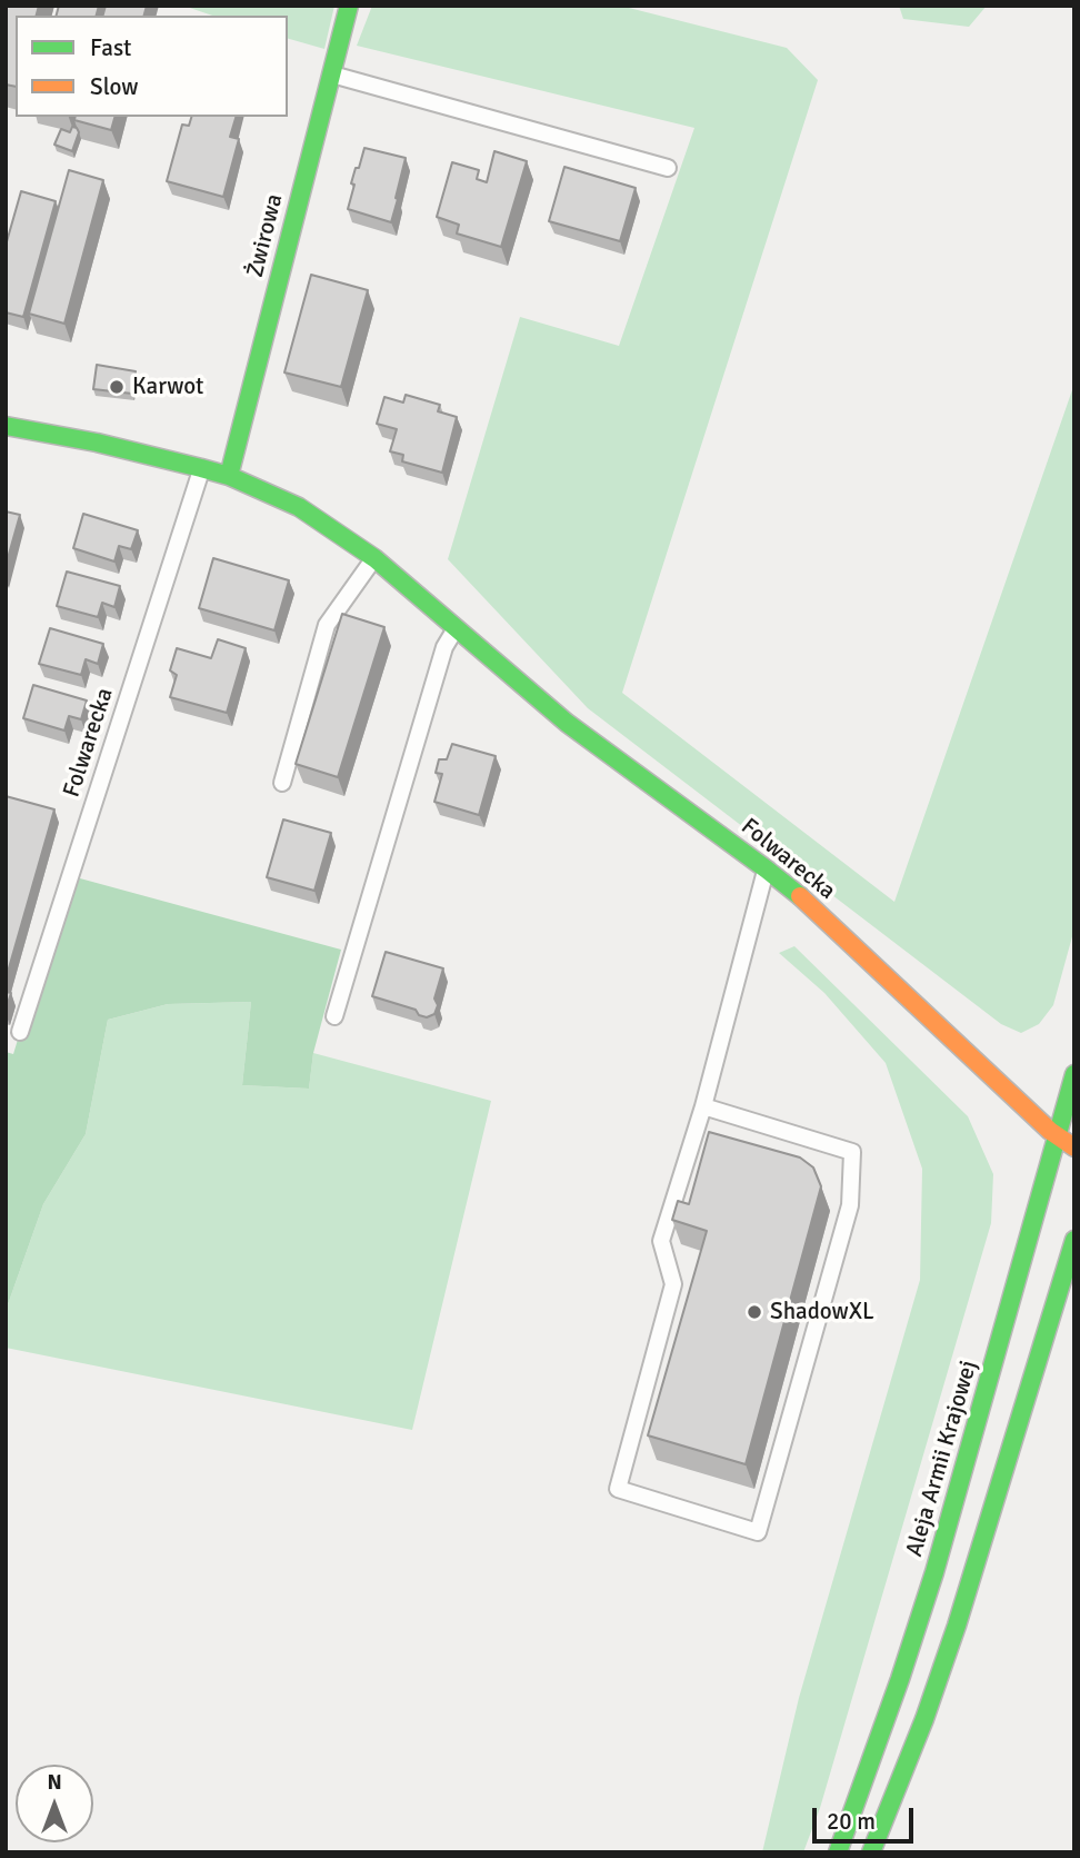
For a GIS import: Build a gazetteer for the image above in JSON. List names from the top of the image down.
{
  "streets": {
    "street": ["Żwirowa", "Folwarecka", "Aleja Armii Krajowej"]
  },
  "crossings": [
    ["Żwirowa", "Folwarecka"],
    ["Folwarecka", "Aleja Armii Krajowej"]
  ],
  "places": ["Karwot", "ShadowXL"],
  "legend": ["Fast", "Slow"],
  "scale_bar": "20 m",
  "north": "top"
}
